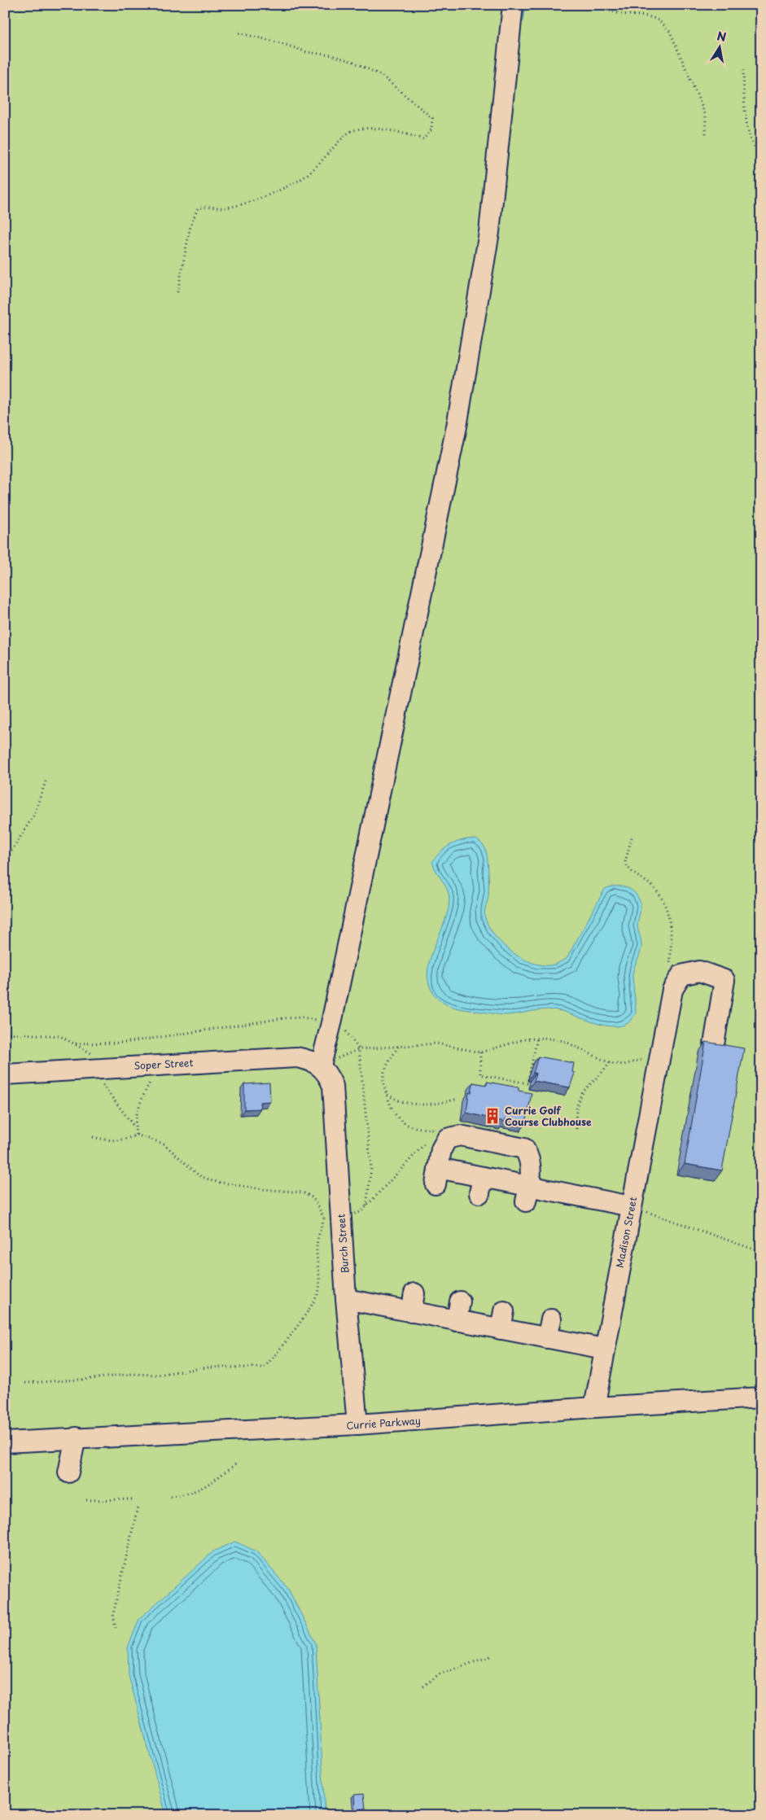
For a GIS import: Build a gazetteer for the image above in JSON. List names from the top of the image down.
{
  "streets": {
    "street": [
      "Soper Street",
      "Madison Street",
      "Burch Street",
      "Currie Parkway"
    ]
  },
  "crossings": [
    ["Soper Street", "Burch Street"],
    ["Madison Street", "Currie Parkway"],
    ["Burch Street", "Currie Parkway"]
  ],
  "places": {
    "building": ["Currie Golf Course Clubhouse"]
  },
  "north": "top"
}
